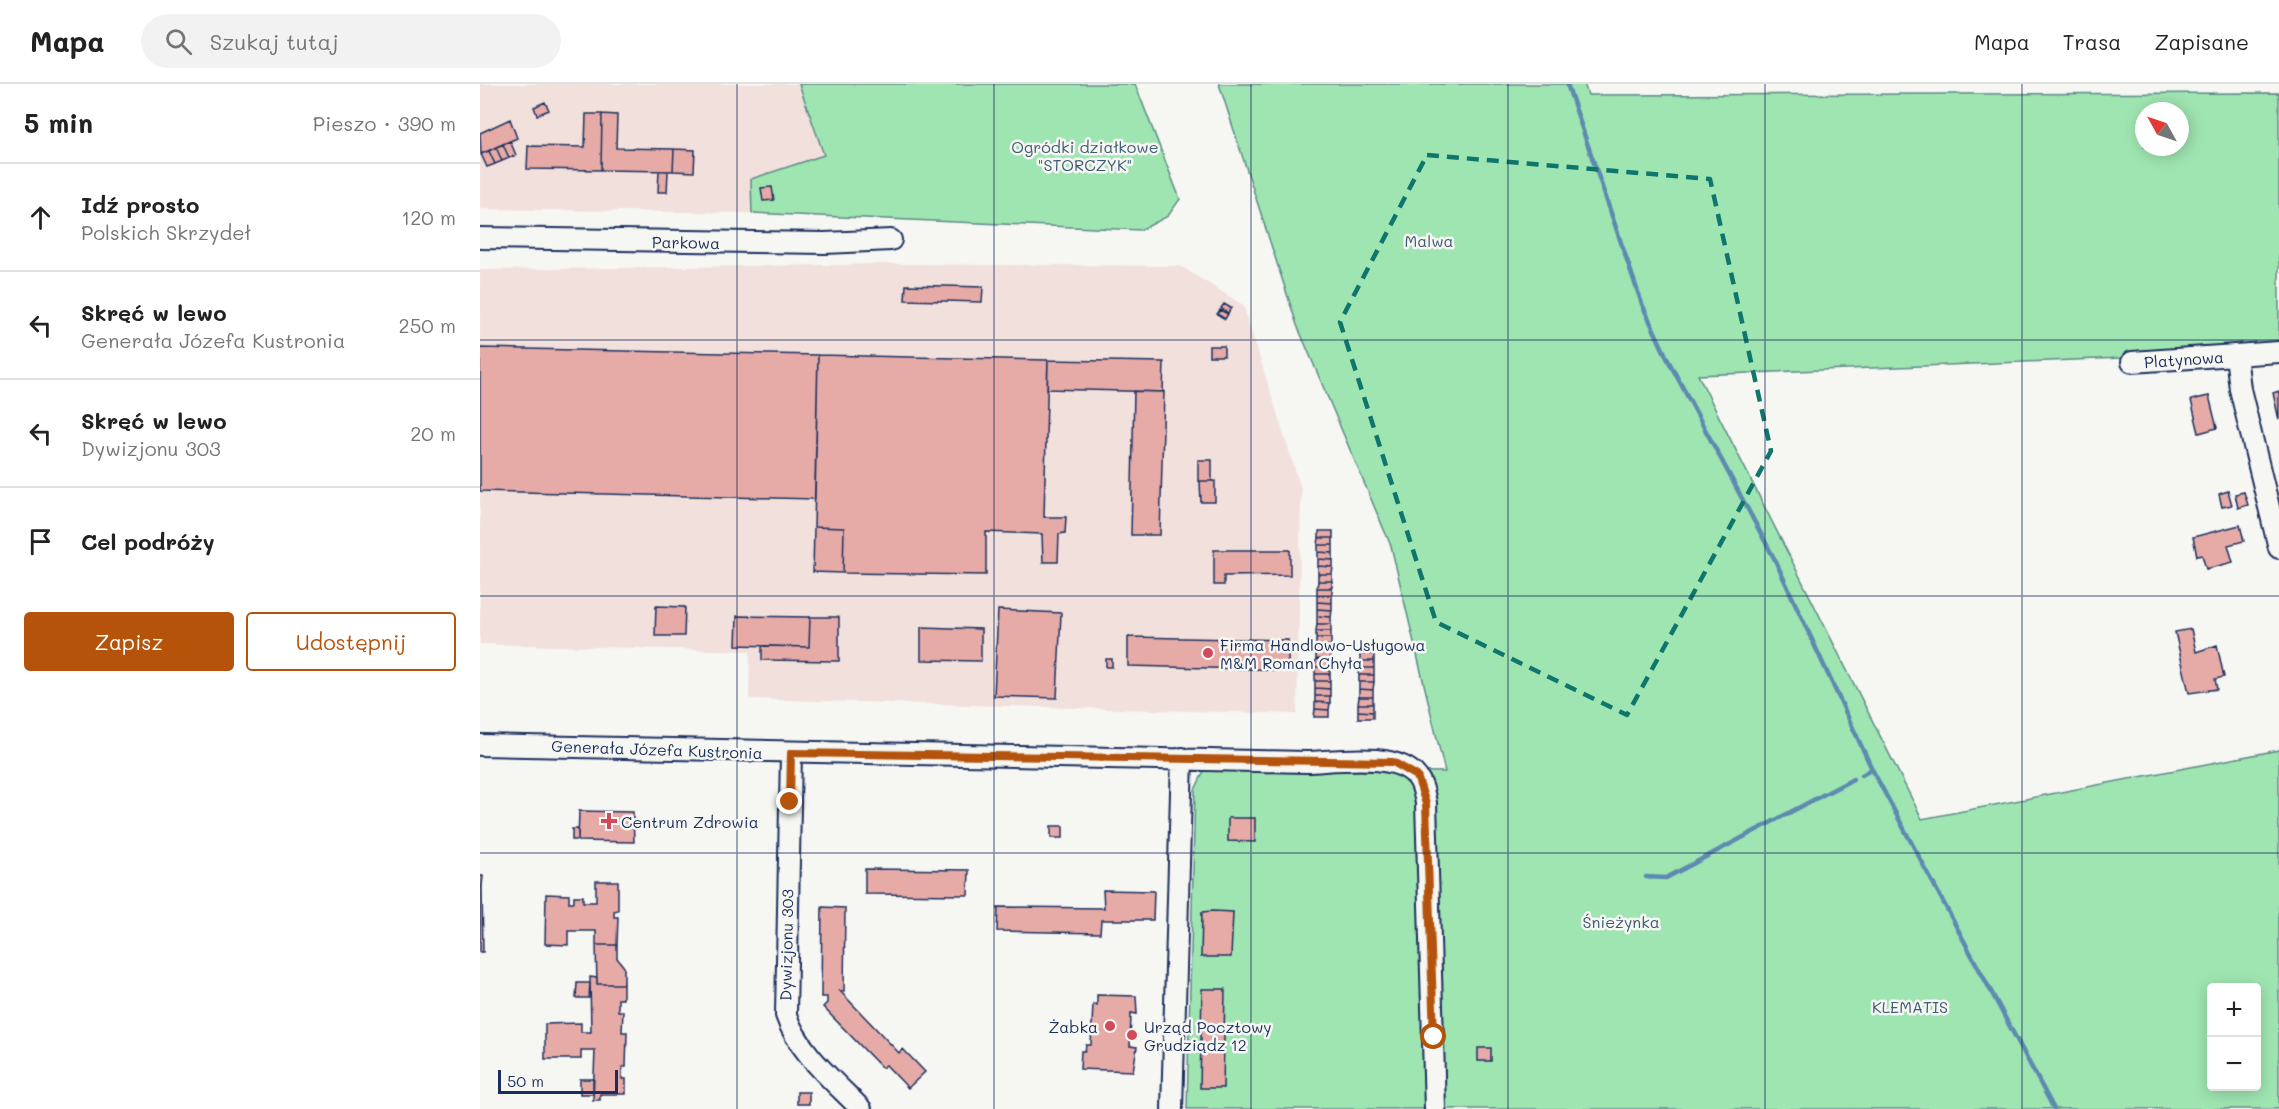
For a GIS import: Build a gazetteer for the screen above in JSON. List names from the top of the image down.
{
  "streets": {
    "street": [
      "Parkowa",
      "Platynowa",
      "Generała Józefa Kustronia",
      "Dywizjonu 303"
    ]
  },
  "crossings": [
    ["Generała Józefa Kustronia", "Dywizjonu 303"]
  ],
  "parks": [
    "Ogródki działkowe \"STORCZYK\"",
    "Malwa",
    "Śnieżynka",
    "KLEMATIS"
  ],
  "places": {
    "other": ["Firma Handlowo-Usługowa M&M Roman Chyła", "Żabka", "Urząd Pocztowy Grudziądz 12"],
    "health": ["Centrum Zdrowia"]
  },
  "scale_bar": "50 m",
  "north": "top left",
  "page": {
    "header": "Mapa",
    "search": "Szukaj tutaj",
    "nav": ["Mapa", "Trasa", "Zapisane"],
    "heading": ["5 min", "Pieszo · 390 m"],
    "list": [
      ["Idź prosto", "Polskich Skrzydeł", "120 m"],
      ["Skręć w lewo", "Generała Józefa Kustronia", "250 m"],
      ["Skręć w lewo", "Dywizjonu 303", "20 m"],
      "Cel podróży"
    ],
    "buttons": ["Zapisz", "Udostępnij"],
    "map_buttons": ["+", "−"],
    "scale": "50 m"
  }
}
